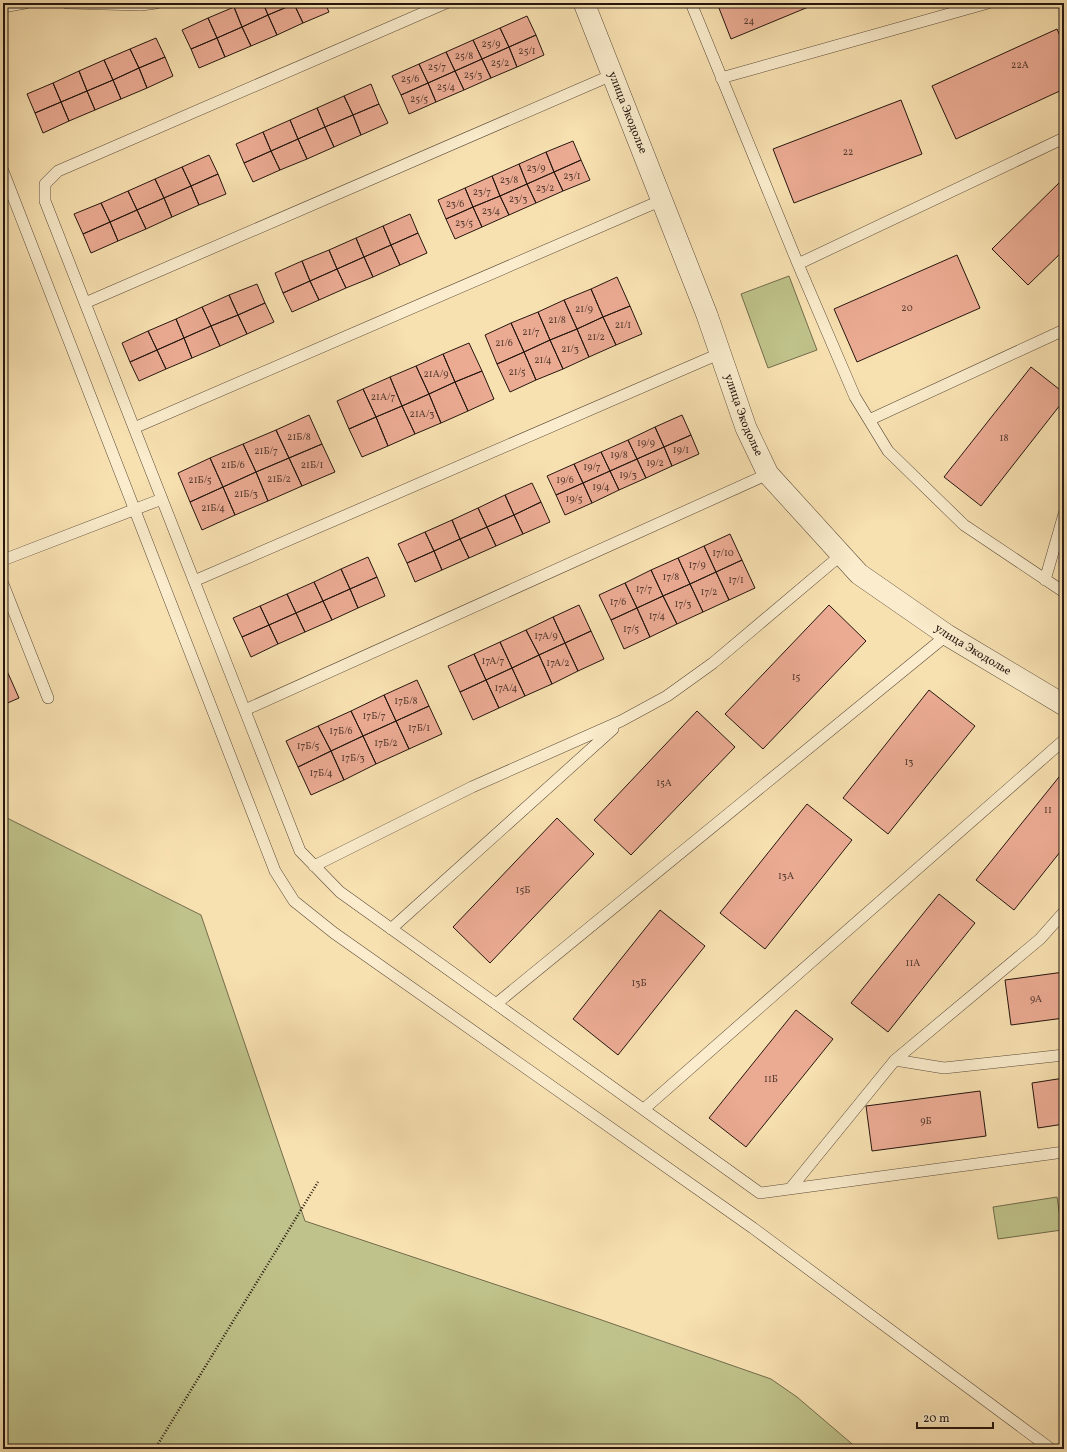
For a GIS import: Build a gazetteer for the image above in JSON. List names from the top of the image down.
{
  "streets": {
    "street": ["улица Экодолье"]
  },
  "house_numbers": [
    "24",
    "25/9",
    "25/1",
    "25/8",
    "25/2",
    "22А",
    "25/7",
    "25/3",
    "25/6",
    "25/4",
    "25/5",
    "22",
    "23/9",
    "23/1",
    "23/8",
    "23/2",
    "23/7",
    "23/3",
    "23/6",
    "23/4",
    "23/5",
    "20",
    "21/9",
    "21/8",
    "21/1",
    "21/7",
    "21/2",
    "21/6",
    "21/3",
    "21/4",
    "21/5",
    "21А/9",
    "21А/7",
    "21А/3",
    "21Б/8",
    "18",
    "19/9",
    "19/1",
    "21Б/7",
    "19/8",
    "19/2",
    "21Б/6",
    "21Б/1",
    "19/7",
    "19/3",
    "21Б/2",
    "21Б/5",
    "19/6",
    "19/4",
    "21Б/3",
    "19/5",
    "21Б/4",
    "17/10",
    "17/9",
    "17/8",
    "17/1",
    "17/7",
    "17/2",
    "17/6",
    "17/3",
    "17/4",
    "17/5",
    "17А/9",
    "17А/7",
    "17А/2",
    "15",
    "17А/4",
    "17Б/8",
    "17Б/7",
    "17Б/1",
    "17Б/6",
    "17Б/2",
    "17Б/5",
    "17Б/3",
    "13",
    "17Б/4",
    "15А",
    "11",
    "13А",
    "15Б",
    "11А",
    "13Б",
    "9А",
    "11Б",
    "9Б"
  ],
  "scale_bar": "20 m"
}
